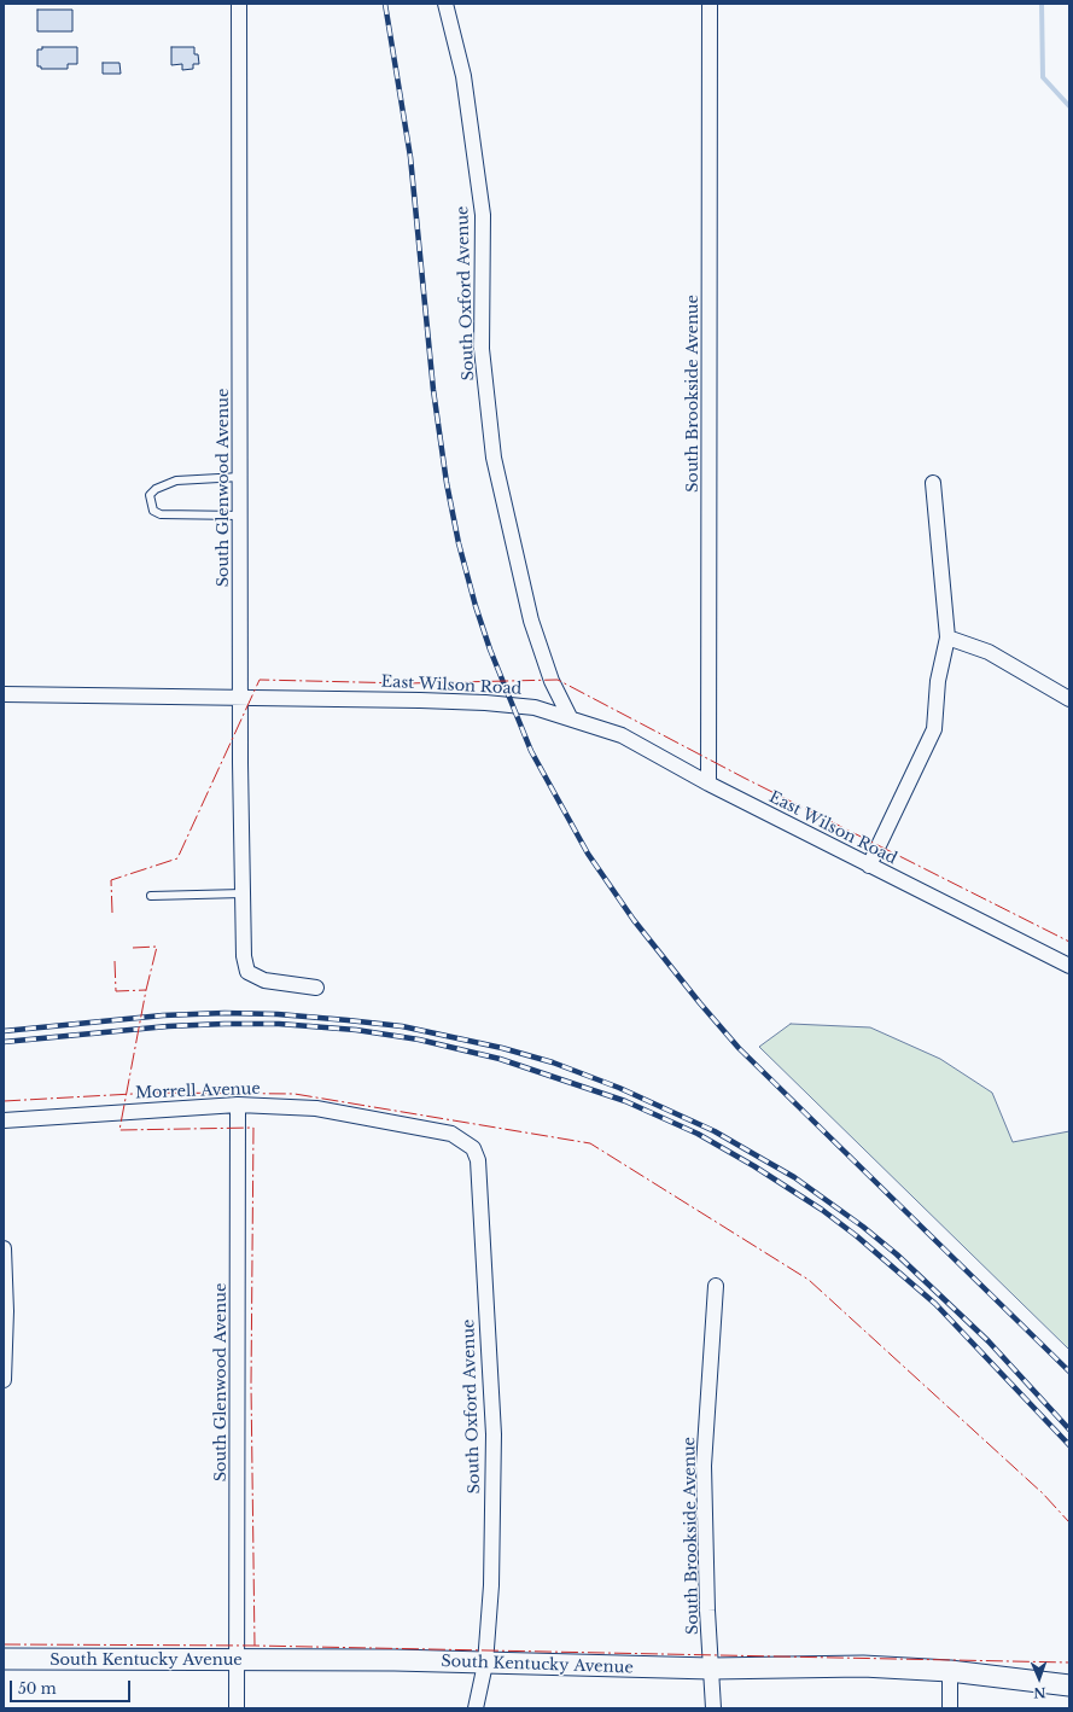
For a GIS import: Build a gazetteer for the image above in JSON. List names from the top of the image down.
{
  "streets": {
    "street": [
      "South Oxford Avenue",
      "South Brookside Avenue",
      "South Glenwood Avenue",
      "East Wilson Road",
      "Morrell Avenue",
      "South Kentucky Avenue"
    ]
  },
  "crossings": [
    ["South Oxford Avenue", "East Wilson Road"],
    ["South Oxford Avenue", "Morrell Avenue"],
    ["South Oxford Avenue", "South Kentucky Avenue"],
    ["South Brookside Avenue", "East Wilson Road"],
    ["South Brookside Avenue", "South Kentucky Avenue"],
    ["South Glenwood Avenue", "East Wilson Road"],
    ["South Glenwood Avenue", "Morrell Avenue"],
    ["South Glenwood Avenue", "South Kentucky Avenue"]
  ],
  "scale_bar": "50 m",
  "north": "bottom"
}
